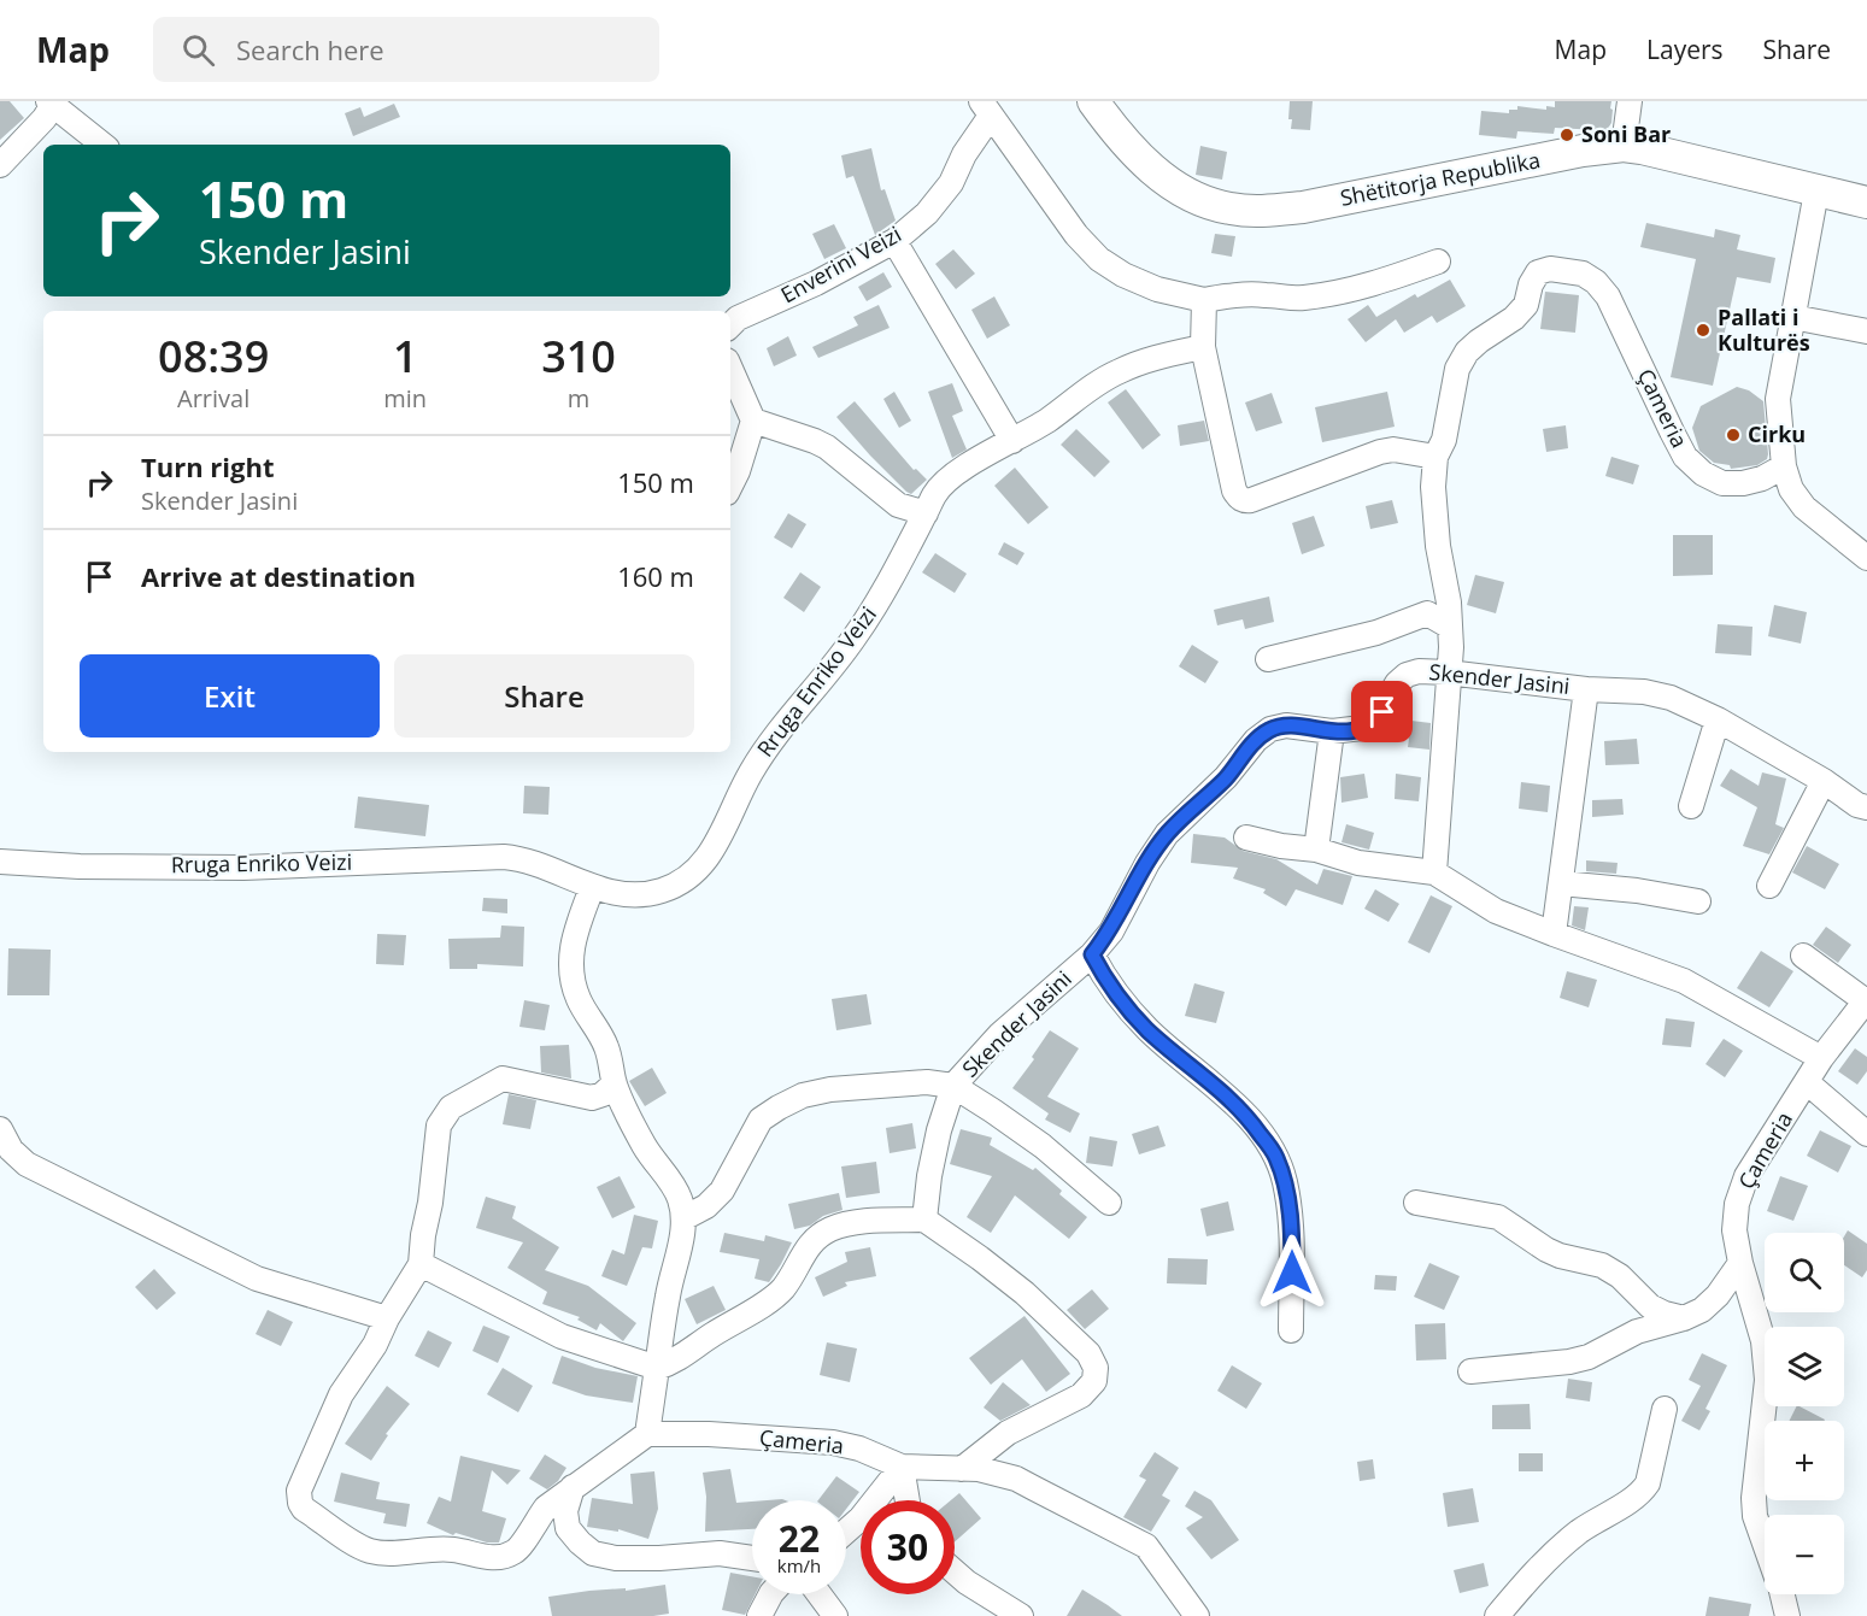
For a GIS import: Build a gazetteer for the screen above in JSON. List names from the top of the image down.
{
  "streets": {
    "main road": ["Shëtitorja Republika"],
    "street": [
      "Enverini Veizi",
      "Çameria",
      "Skender Jasini",
      "Rruga Enriko Veizi"
    ]
  },
  "places": ["Soni Bar", "Pallati i Kulturës", "Cirku"],
  "page": {
    "header": "Map",
    "search": "Search here",
    "nav": ["Map", "Layers", "Share"],
    "turn": ["150 m", "Skender Jasini"],
    "eta": [
      "08:39",
      "Arrival",
      "1",
      "min",
      "310",
      "m"
    ],
    "list": [
      {
        "name": "Turn right",
        "note": "Skender Jasini",
        "value": "150 m"
      },
      {
        "name": "Arrive at destination",
        "value": "160 m"
      }
    ],
    "buttons": ["Exit", "Share"],
    "map_buttons": ["+", "−"],
    "speed": "22 km/h",
    "limit": "30"
  }
}
